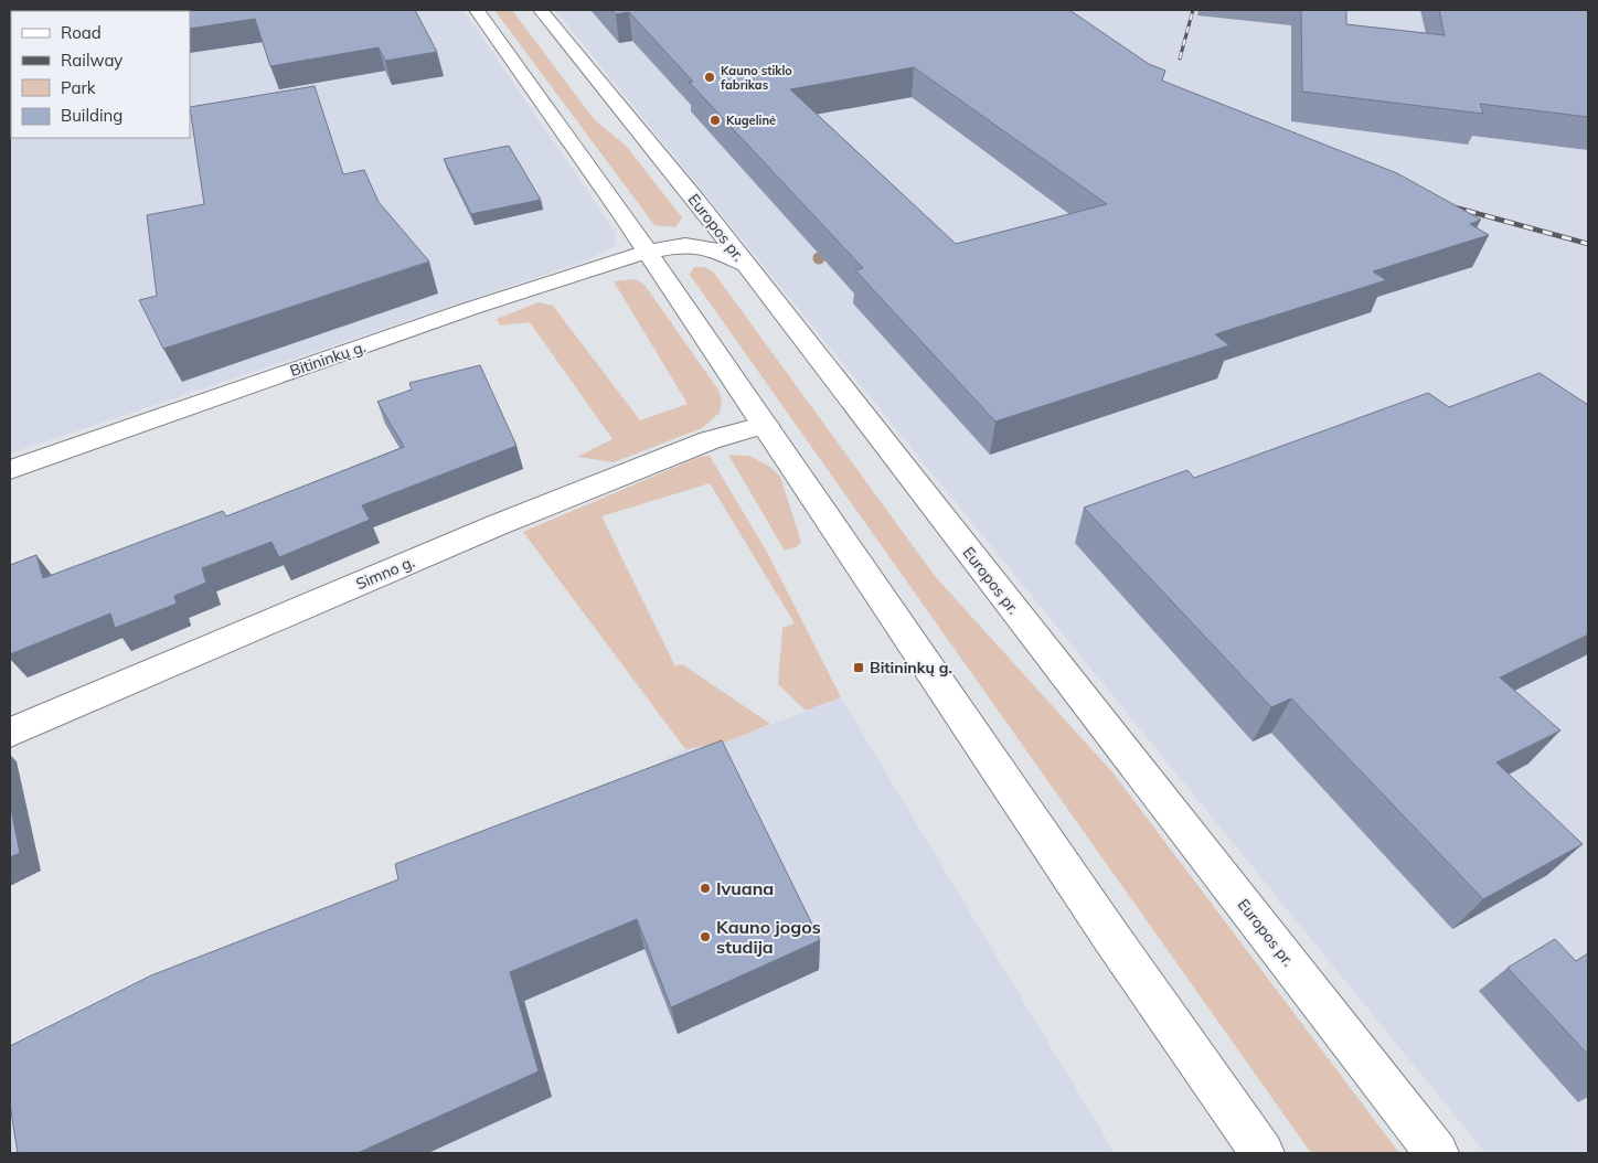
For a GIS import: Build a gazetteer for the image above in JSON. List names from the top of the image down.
{
  "streets": {
    "main road": ["Europos pr.", "Bitininkų g.", "Simno g."]
  },
  "crossings": [
    ["Europos pr.", "Bitininkų g."]
  ],
  "places": {
    "other": [
      "Kauno stiklo fabrikas",
      "Kugelinė",
      "Ivuana",
      "Kauno jogos studija"
    ],
    "transit": ["Bitininkų g."]
  },
  "legend": [
    "Road",
    "Railway",
    "Park",
    "Building"
  ]
}
